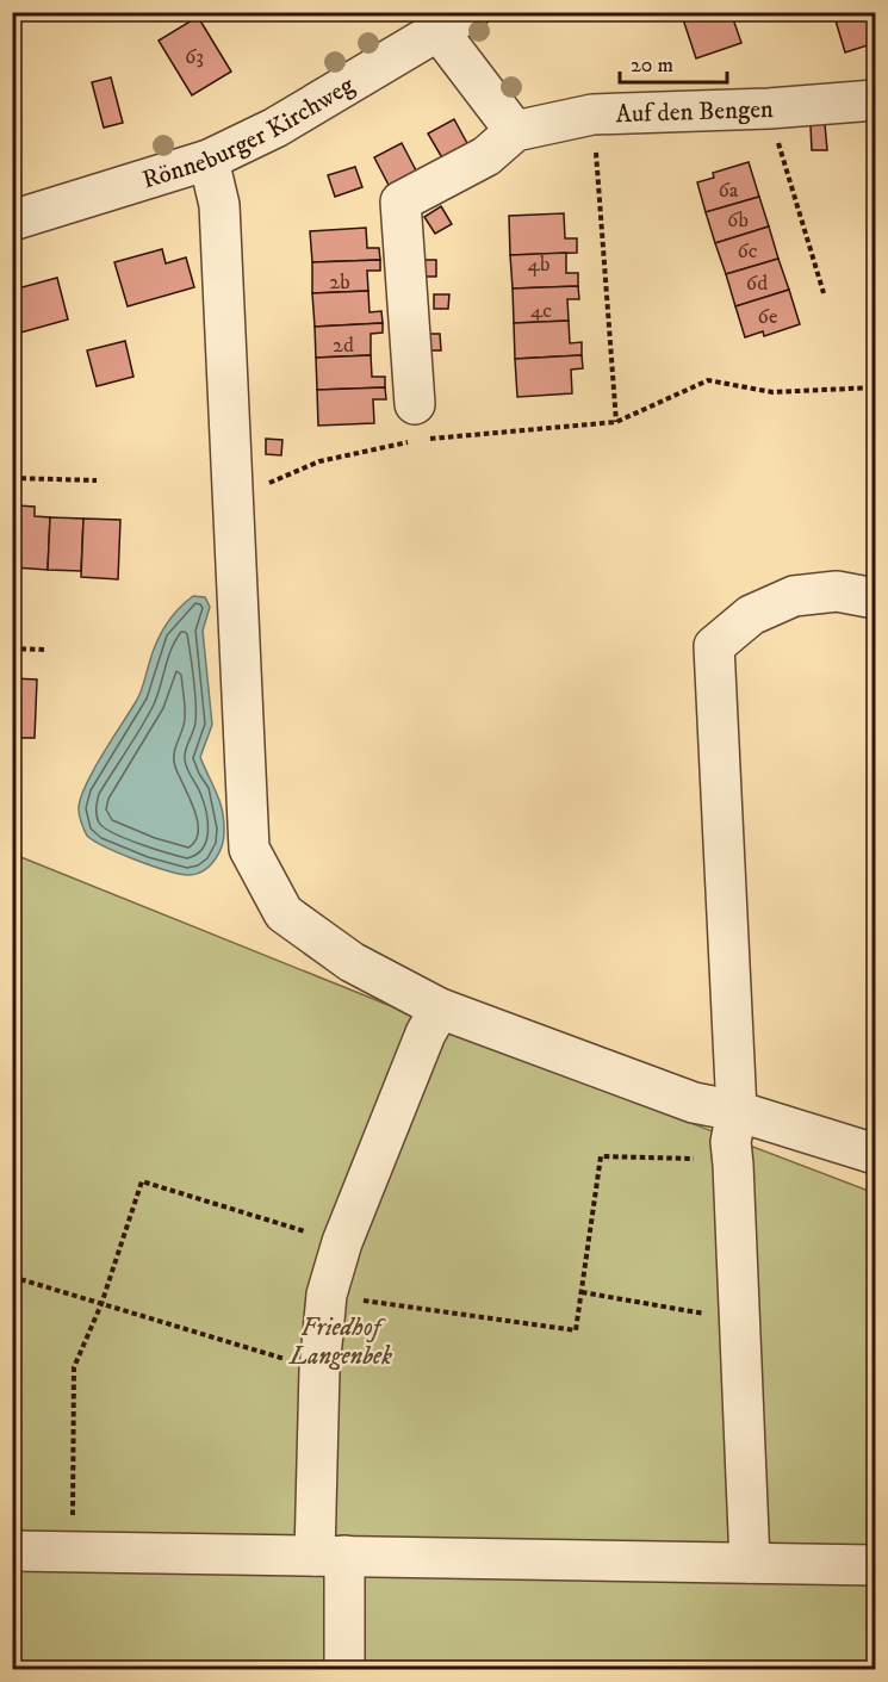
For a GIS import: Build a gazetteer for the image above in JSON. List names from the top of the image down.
{
  "streets": {
    "street": ["Auf den Bengen", "Rönneburger Kirchweg"]
  },
  "parks": ["Friedhof Langenbek"],
  "house_numbers": [
    "63",
    "6a",
    "6b",
    "6c",
    "4b",
    "2b",
    "6d",
    "4c",
    "6e",
    "2d"
  ],
  "scale_bar": "20 m"
}
